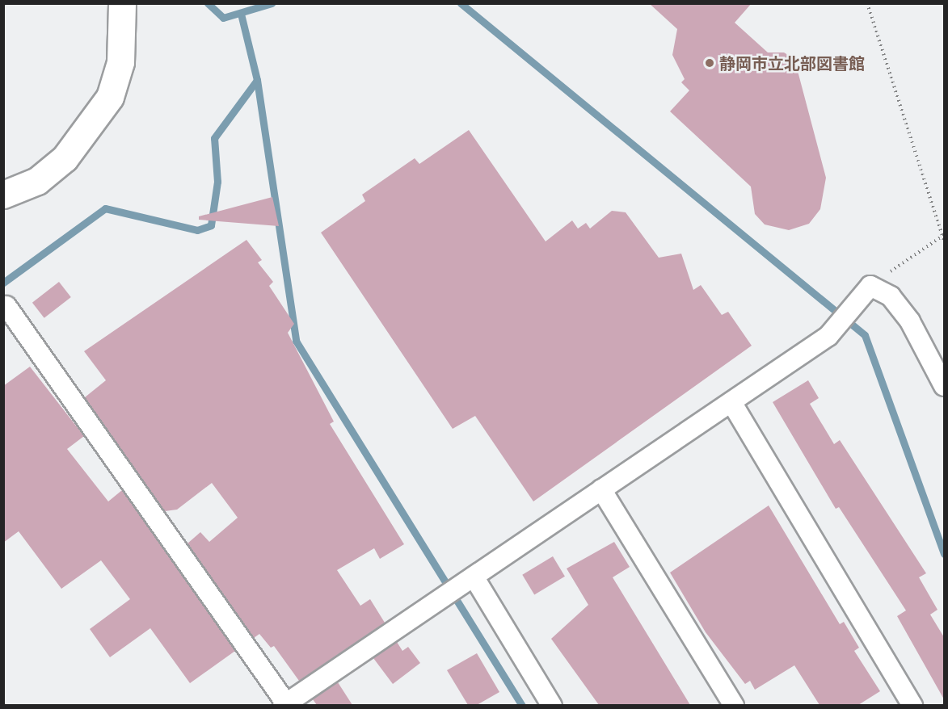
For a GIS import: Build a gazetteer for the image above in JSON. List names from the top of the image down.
{
  "places": ["静岡市立北部図書館"]
}
